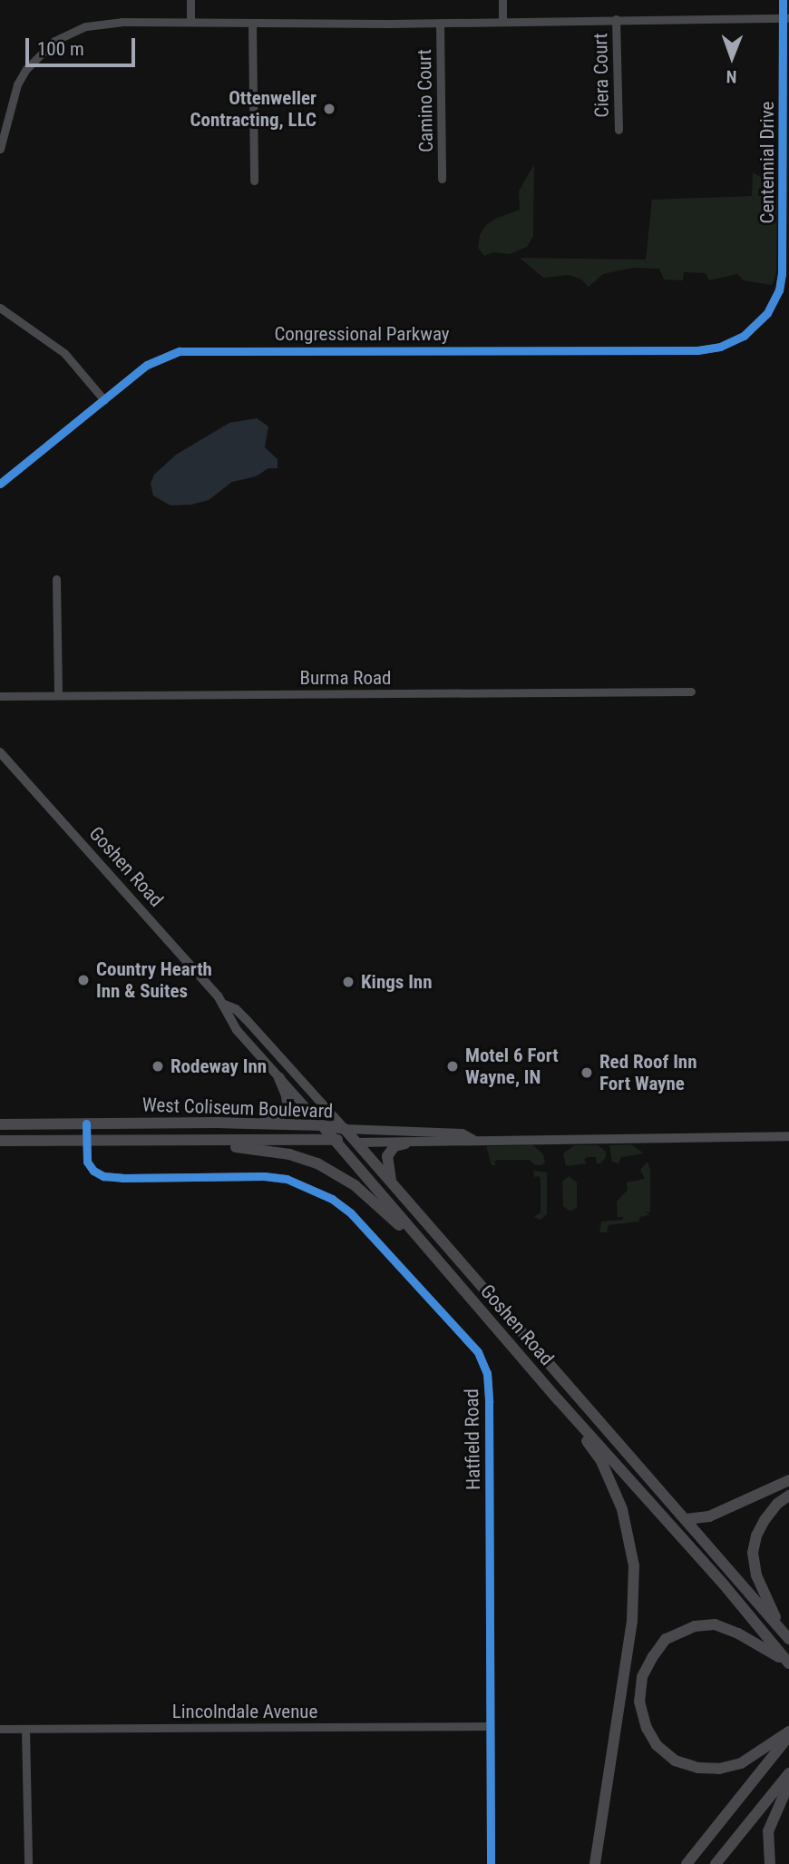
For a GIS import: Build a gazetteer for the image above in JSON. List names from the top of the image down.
{
  "streets": {
    "highway": ["Goshen Road", "West Coliseum Boulevard"],
    "street": [
      "Ciera Court",
      "Camino Court",
      "Centennial Drive",
      "Congressional Parkway",
      "Burma Road",
      "Hatfield Road",
      "Lincolndale Avenue"
    ]
  },
  "crossings": [
    ["Centennial Drive", "Congressional Parkway"],
    ["Goshen Road", "West Coliseum Boulevard"],
    ["West Coliseum Boulevard", "Hatfield Road"],
    ["Hatfield Road", "Lincolndale Avenue"]
  ],
  "places": [
    "Ottenweller Contracting, LLC",
    "Country Hearth Inn & Suites",
    "Kings Inn",
    "Rodeway Inn",
    "Motel 6 Fort Wayne, IN",
    "Red Roof Inn Fort Wayne"
  ],
  "scale_bar": "100 m",
  "north": "bottom"
}
